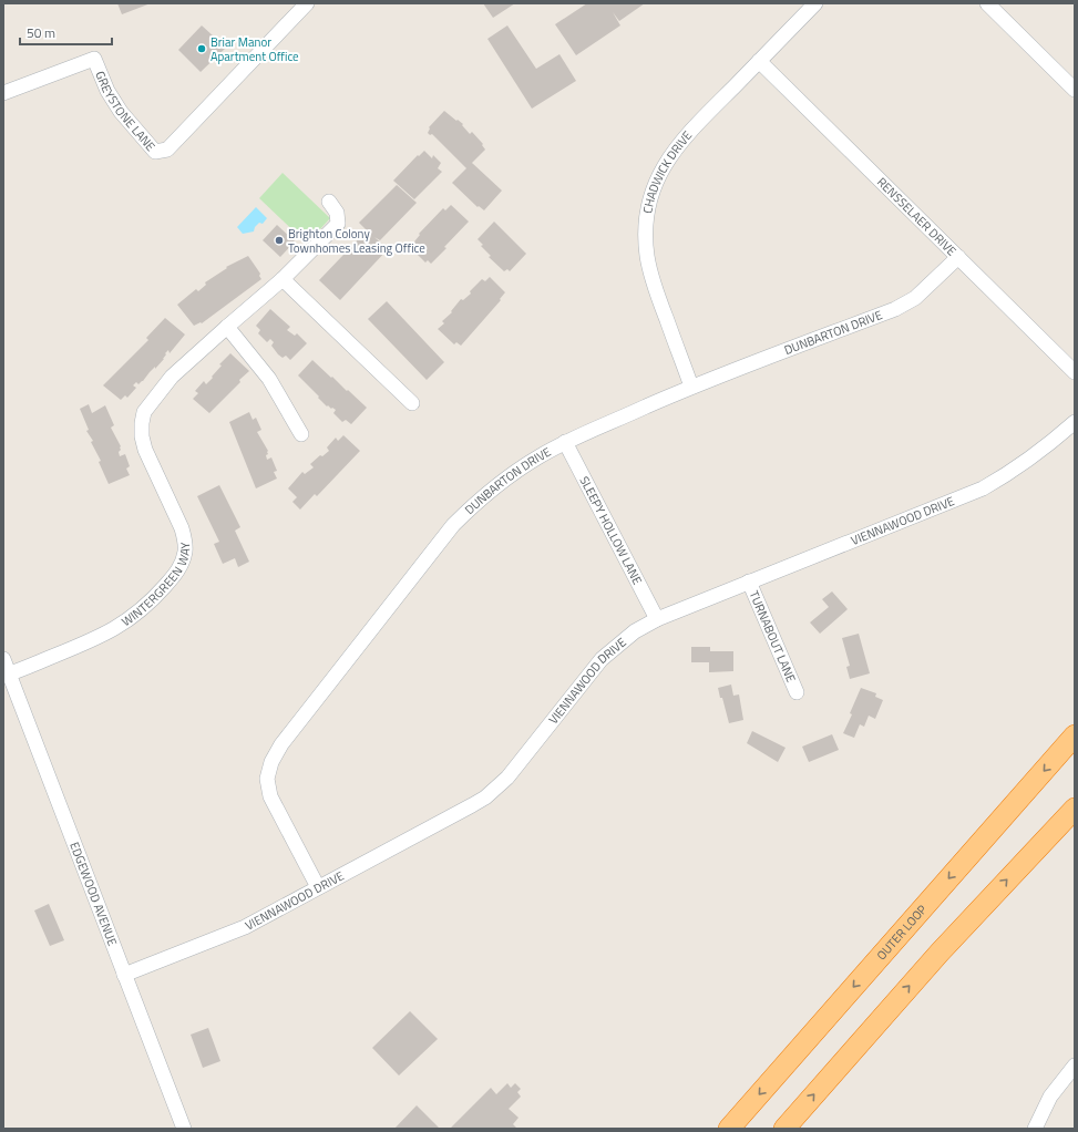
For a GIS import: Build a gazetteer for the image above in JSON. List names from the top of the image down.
{
  "streets": {
    "highway": ["OUTER LOOP"],
    "street": [
      "GREYSTONE LANE",
      "CHADWICK DRIVE",
      "RENSSELAER DRIVE",
      "DUNBARTON DRIVE",
      "VIENNAWOOD DRIVE",
      "SLEEPY HOLLOW LANE",
      "WINTERGREEN WAY",
      "TURNABOUT LANE",
      "EDGEWOOD AVENUE"
    ]
  },
  "crossings": [
    ["CHADWICK DRIVE", "RENSSELAER DRIVE"],
    ["CHADWICK DRIVE", "DUNBARTON DRIVE"],
    ["RENSSELAER DRIVE", "DUNBARTON DRIVE"],
    ["DUNBARTON DRIVE", "VIENNAWOOD DRIVE"],
    ["DUNBARTON DRIVE", "SLEEPY HOLLOW LANE"],
    ["VIENNAWOOD DRIVE", "SLEEPY HOLLOW LANE"],
    ["VIENNAWOOD DRIVE", "TURNABOUT LANE"],
    ["VIENNAWOOD DRIVE", "EDGEWOOD AVENUE"],
    ["WINTERGREEN WAY", "EDGEWOOD AVENUE"]
  ],
  "places": ["Briar Manor Apartment Office", "Brighton Colony Townhomes Leasing Office"],
  "scale_bar": "50 m"
}
